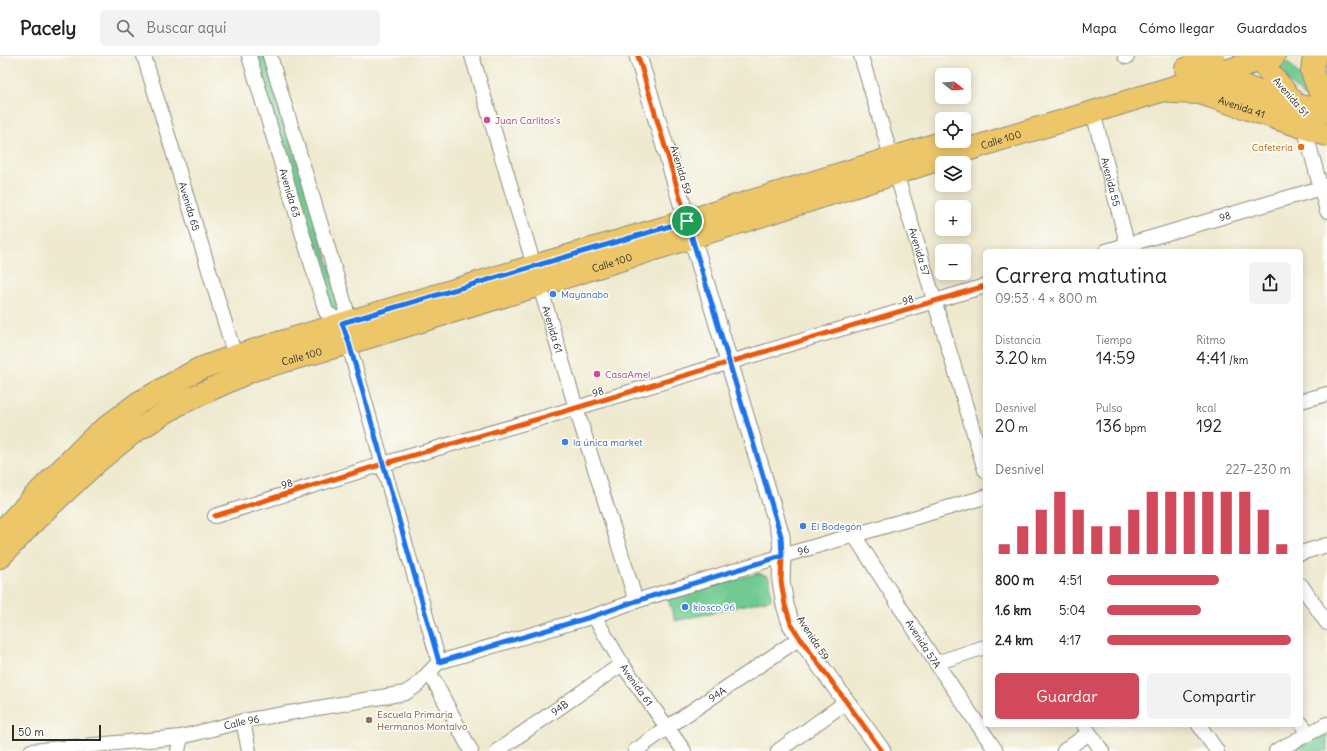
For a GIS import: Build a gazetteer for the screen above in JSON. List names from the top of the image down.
{
  "streets": {
    "main road": ["Avenida 51", "Avenida 41", "Calle 100"],
    "street": [
      "Avenida 59",
      "Avenida 55",
      "Avenida 63",
      "Avenida 65",
      "98",
      "Avenida 57",
      "Avenida 61",
      "96",
      "Avenida 57A",
      "94A",
      "94B",
      "Calle 96"
    ]
  },
  "crossings": [
    ["Avenida 51", "Avenida 41"],
    ["Avenida 51", "Calle 100"],
    ["Avenida 41", "Calle 100"],
    ["Calle 100", "Avenida 59"],
    ["Calle 100", "Avenida 55"],
    ["Calle 100", "Avenida 63"],
    ["Calle 100", "Avenida 65"],
    ["Calle 100", "Avenida 57"],
    ["Calle 100", "Avenida 61"],
    ["Avenida 59", "98"],
    ["Avenida 59", "96"],
    ["Avenida 59", "94A"],
    ["Avenida 55", "98"],
    ["Avenida 63", "98"],
    ["Avenida 63", "96"],
    ["Avenida 63", "Calle 96"],
    ["98", "Avenida 57"],
    ["98", "Avenida 61"],
    ["Avenida 61", "96"],
    ["Avenida 61", "94A"],
    ["Avenida 61", "94B"],
    ["96", "Avenida 57A"],
    ["96", "Calle 96"]
  ],
  "places": [
    "Juan Carlitos's",
    "Cafetería",
    "Mayanabo",
    "CasaAmel",
    "la única market",
    "El Bodegón",
    "kiosco 96",
    "Escuela Primaria Hermanos Montalvo"
  ],
  "scale_bar": "50 m",
  "north": "right",
  "page": {
    "header": "Pacely",
    "search": "Buscar aquí",
    "nav": ["Mapa", "Cómo llegar", "Guardados"],
    "map_buttons": ["+", "−"],
    "heading": ["Carrera matutina", "09:53 · 4 × 800 m"],
    "stats": [
      ["Distancia", "3.20 km"],
      ["Tiempo", "14:59"],
      ["Ritmo", "4:41 /km"],
      ["Desnivel", "20 m"],
      ["Pulso", "136 bpm"],
      ["kcal", "192"]
    ],
    "chart": ["Desnivel", "227–230 m"],
    "list": [
      {
        "name": "800 m",
        "note": "4:51"
      },
      {
        "name": "1.6 km",
        "note": "5:04"
      },
      {
        "name": "2.4 km",
        "note": "4:17"
      }
    ],
    "buttons": ["Guardar", "Compartir"],
    "scale": "50 m"
  }
}
